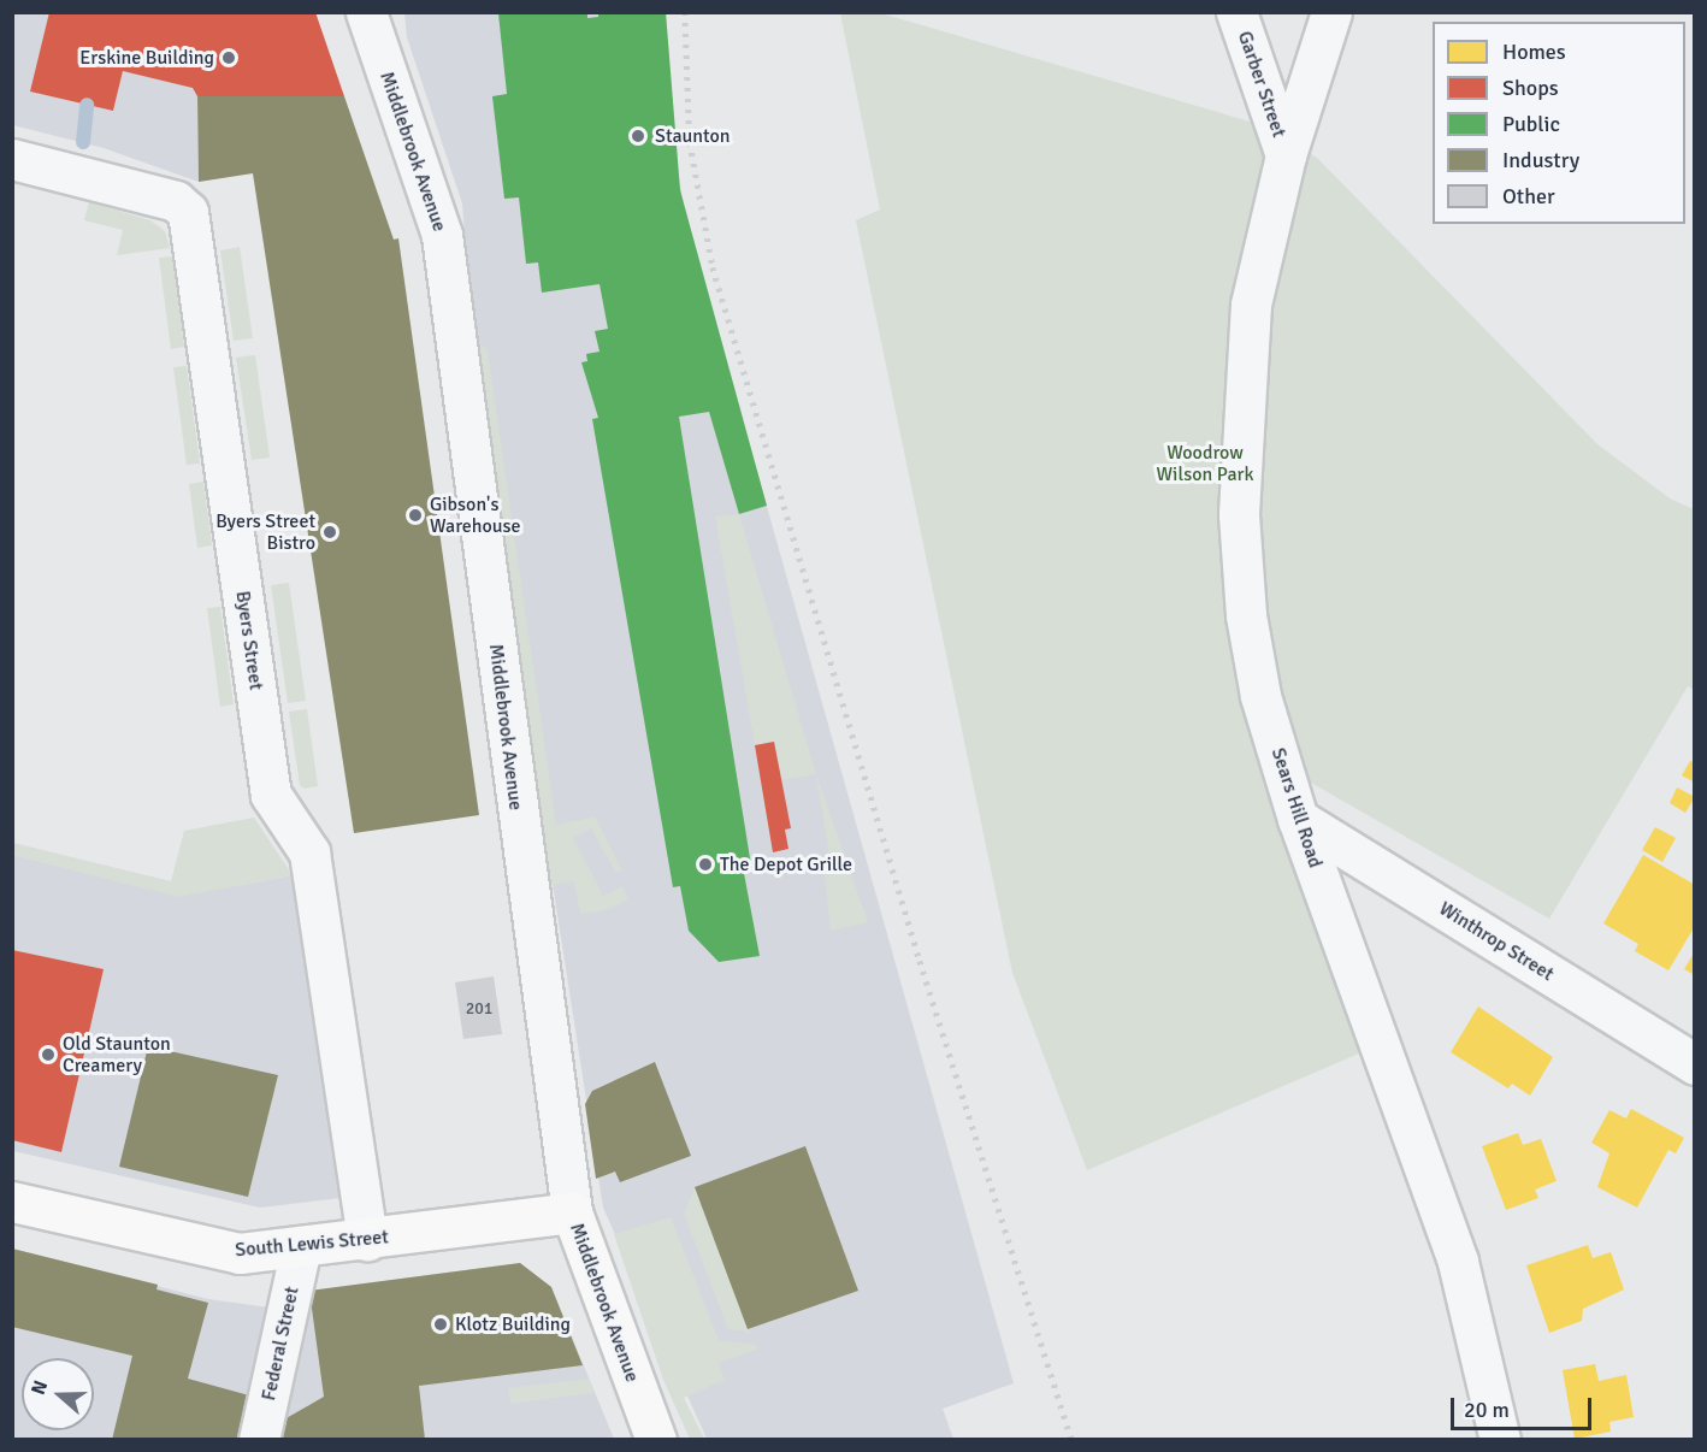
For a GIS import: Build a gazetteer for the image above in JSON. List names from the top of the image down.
{
  "streets": {
    "main road": ["Middlebrook Avenue", "South Lewis Street"],
    "street": [
      "Garber Street",
      "Byers Street",
      "Sears Hill Road",
      "Winthrop Street",
      "Federal Street"
    ]
  },
  "crossings": [
    ["Garber Street", "Sears Hill Road"],
    ["Middlebrook Avenue", "South Lewis Street"],
    ["Byers Street", "South Lewis Street"],
    ["Sears Hill Road", "Winthrop Street"],
    ["South Lewis Street", "Federal Street"]
  ],
  "parks": ["Woodrow Wilson Park"],
  "places": [
    "Erskine Building",
    "Staunton",
    "Gibson's Warehouse",
    "Byers Street Bistro",
    "The Depot Grille",
    "Old Staunton Creamery",
    "Klotz Building"
  ],
  "house_numbers": ["201"],
  "legend": [
    "Homes",
    "Shops",
    "Public",
    "Industry",
    "Other"
  ],
  "scale_bar": "20 m",
  "north": "left"
}
